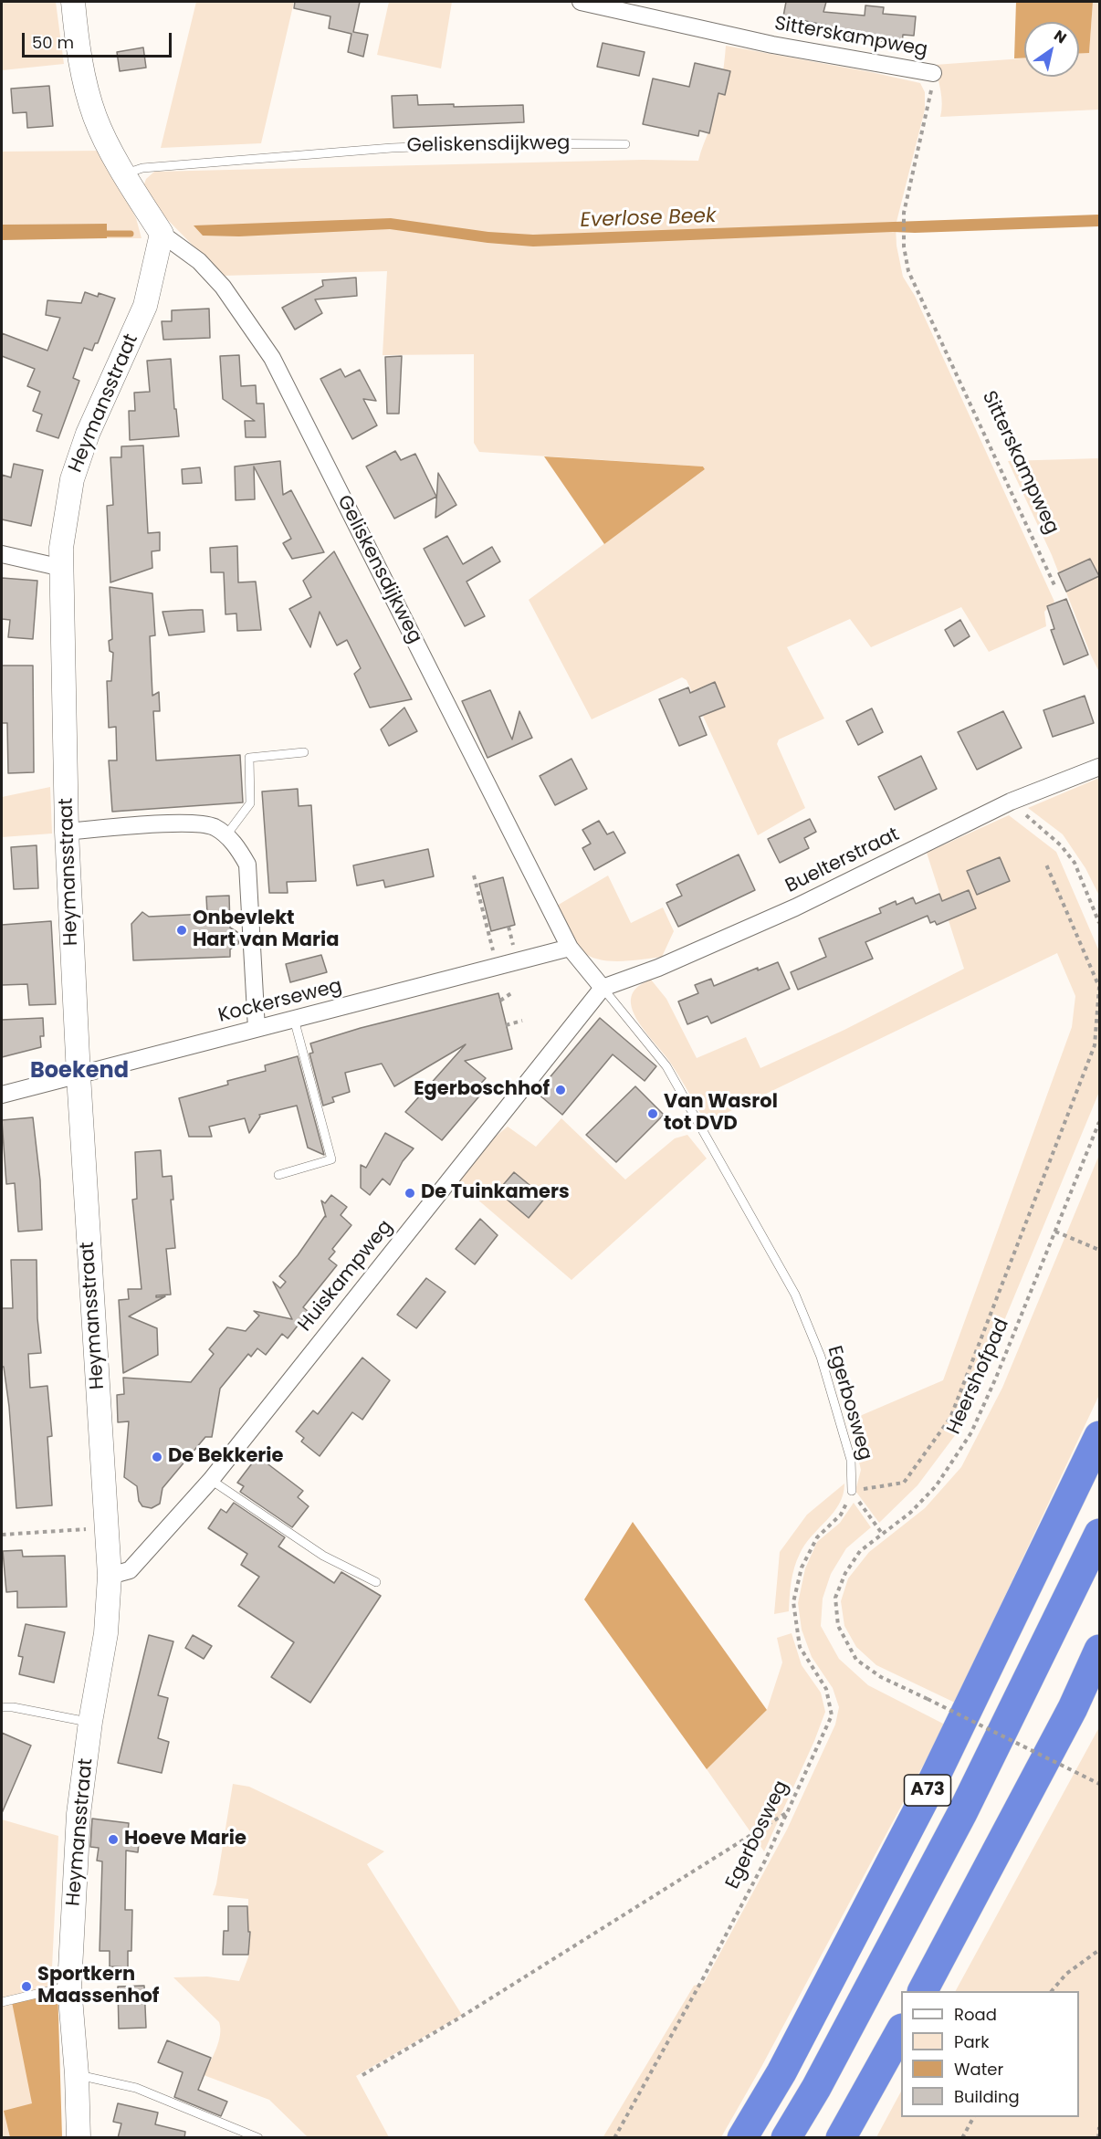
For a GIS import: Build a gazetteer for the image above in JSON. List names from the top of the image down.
{
  "streets": {
    "highway": ["A73"],
    "street": [
      "Sitterskampweg",
      "Geliskensdijkweg",
      "Heymansstraat",
      "Buelterstraat",
      "Kockerseweg",
      "Huiskampweg"
    ],
    "lane": ["Egerbosweg"],
    "path": ["Heershofpad"]
  },
  "crossings": [
    ["Geliskensdijkweg", "Heymansstraat"],
    ["Geliskensdijkweg", "Buelterstraat"],
    ["Geliskensdijkweg", "Kockerseweg"],
    ["Geliskensdijkweg", "Huiskampweg"],
    ["Geliskensdijkweg", "Egerbosweg"],
    ["Heymansstraat", "Kockerseweg"],
    ["Heymansstraat", "Huiskampweg"],
    ["Buelterstraat", "Huiskampweg"],
    ["Buelterstraat", "Egerbosweg"],
    ["Huiskampweg", "Egerbosweg"]
  ],
  "districts": ["Boekend"],
  "water": ["Everlose Beek"],
  "places": [
    "Onbevlekt Hart van Maria",
    "Egerboschhof",
    "Van Wasrol tot DVD",
    "De Tuinkamers",
    "De Bekkerie",
    "Hoeve Marie",
    "Sportkern Maassenhof"
  ],
  "legend": [
    "Road",
    "Park",
    "Water",
    "Building"
  ],
  "scale_bar": "50 m",
  "north": "top right"
}
